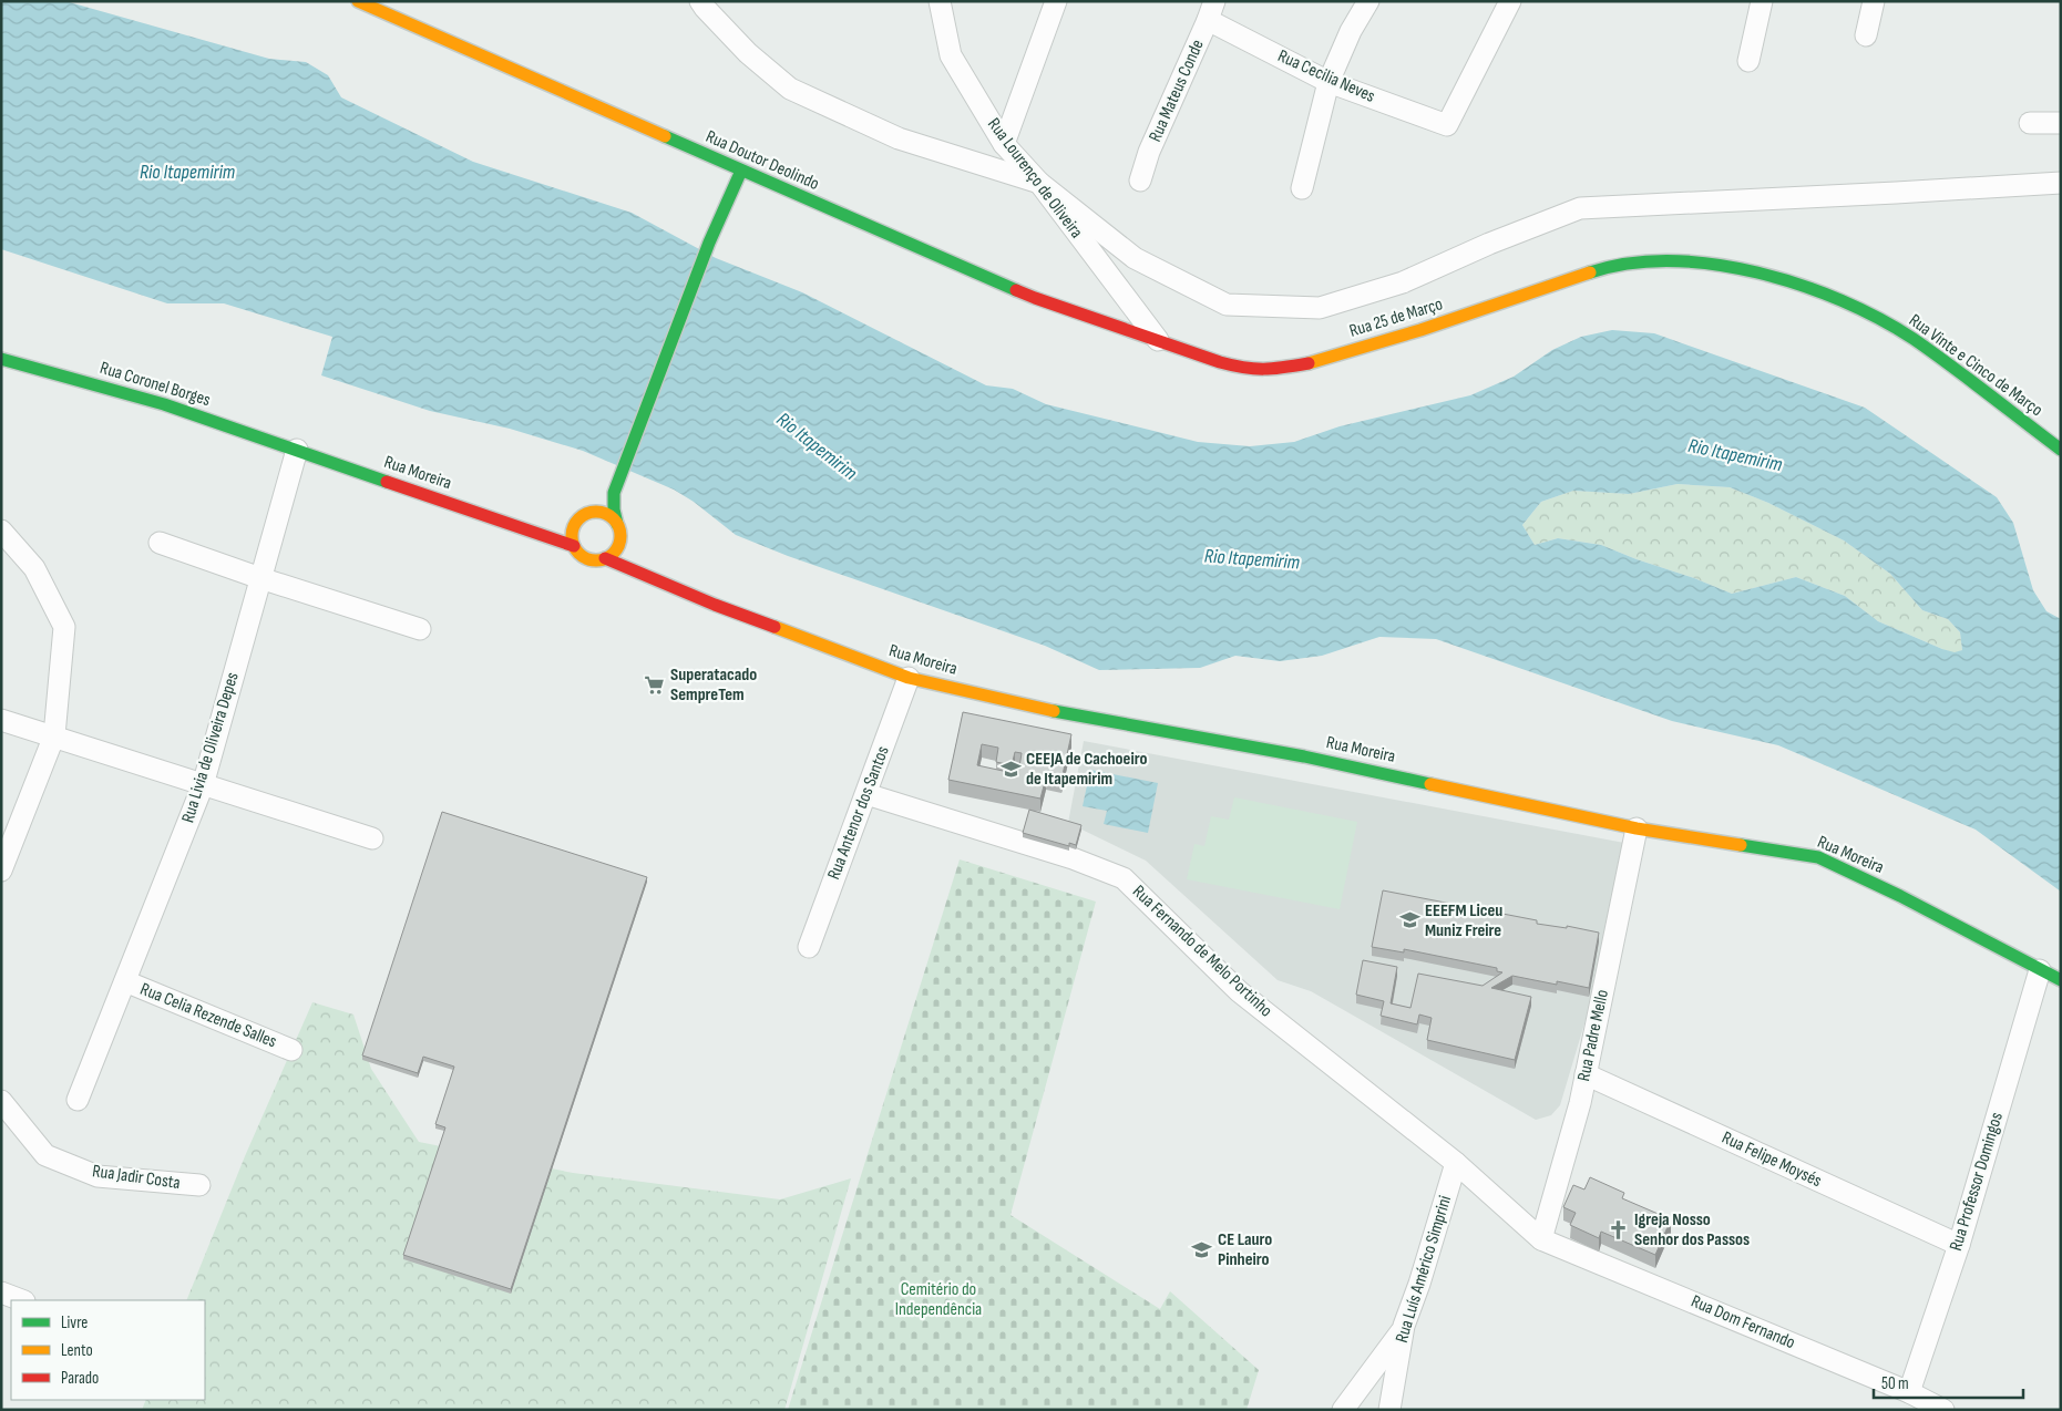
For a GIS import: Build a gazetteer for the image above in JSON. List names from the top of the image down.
{
  "streets": {
    "main road": [
      "Rua Doutor Deolindo",
      "Rua 25 de Março",
      "Rua Vinte e Cinco de Março",
      "Rua Coronel Borges",
      "Rua Moreira"
    ],
    "street": [
      "Rua Cecilia Neves",
      "Rua Mateus Conde",
      "Rua Lourenço de Oliveira",
      "Rua Livia de Oliveira Depes",
      "Rua Antenor dos Santos",
      "Rua Fernando de Melo Portinho",
      "Rua Celia Rezende Salles",
      "Rua Padre Mello",
      "Rua Felipe Moysés",
      "Rua Jadir Costa",
      "Rua Professor Domingos",
      "Rua Luís Américo Simprini",
      "Rua Dom Fernando"
    ]
  },
  "crossings": [
    ["Rua Cecilia Neves", "Rua Mateus Conde"],
    ["Rua Doutor Deolindo", "Rua Lourenço de Oliveira"],
    ["Rua Doutor Deolindo", "Rua 25 de Março"],
    ["Rua Lourenço de Oliveira", "Rua 25 de Março"],
    ["Rua 25 de Março", "Rua Vinte e Cinco de Março"],
    ["Rua Coronel Borges", "Rua Moreira"],
    ["Rua Coronel Borges", "Rua Livia de Oliveira Depes"],
    ["Rua Moreira", "Rua Livia de Oliveira Depes"],
    ["Rua Moreira", "Rua Antenor dos Santos"],
    ["Rua Moreira", "Rua Padre Mello"],
    ["Rua Moreira", "Rua Professor Domingos"],
    ["Rua Livia de Oliveira Depes", "Rua Celia Rezende Salles"],
    ["Rua Antenor dos Santos", "Rua Fernando de Melo Portinho"],
    ["Rua Fernando de Melo Portinho", "Rua Padre Mello"],
    ["Rua Fernando de Melo Portinho", "Rua Luís Américo Simprini"],
    ["Rua Fernando de Melo Portinho", "Rua Dom Fernando"],
    ["Rua Padre Mello", "Rua Felipe Moysés"],
    ["Rua Padre Mello", "Rua Dom Fernando"],
    ["Rua Felipe Moysés", "Rua Professor Domingos"],
    ["Rua Professor Domingos", "Rua Dom Fernando"]
  ],
  "water": ["Rio Itapemirim"],
  "parks": ["Cemitério do Independência"],
  "places": {
    "supermarket": ["Superatacado SempreTem"],
    "school or university": ["CEEJA de Cachoeiro de Itapemirim", "EEEFM Liceu Muniz Freire", "CE Lauro Pinheiro"],
    "church": ["Igreja Nosso Senhor dos Passos"]
  },
  "legend": ["Livre", "Lento", "Parado"],
  "scale_bar": "50 m"
}
